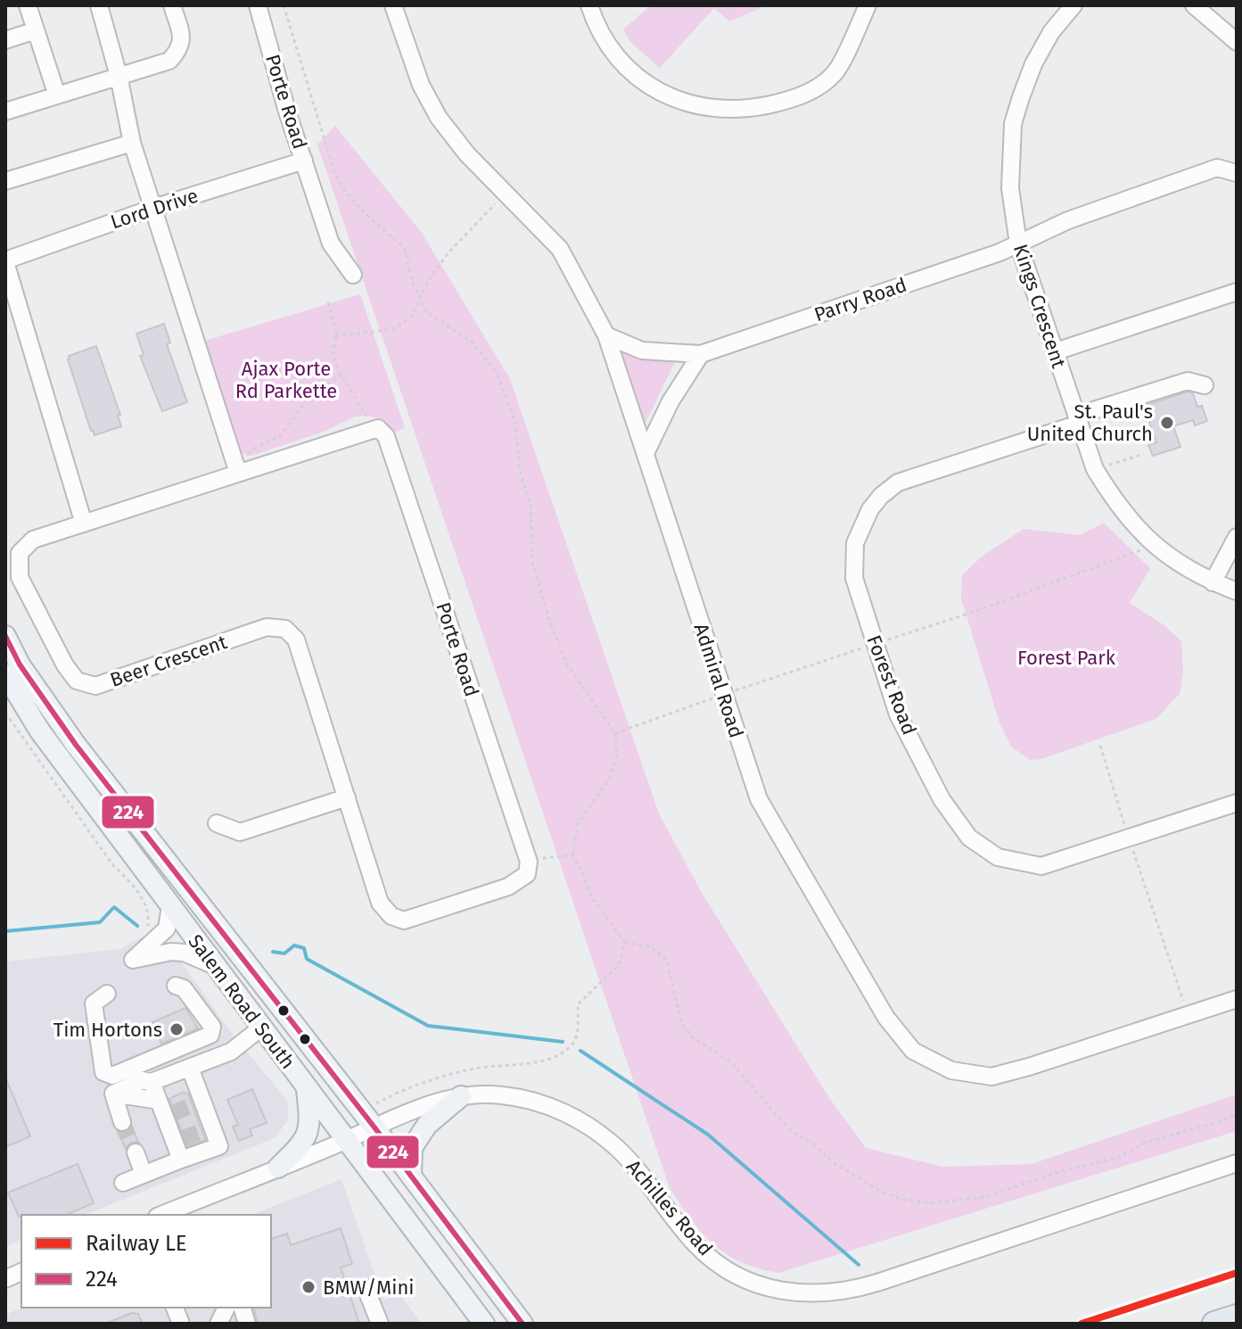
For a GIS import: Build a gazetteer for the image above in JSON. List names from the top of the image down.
{
  "streets": {
    "main road": ["Salem Road South"],
    "street": [
      "Porte Road",
      "Lord Drive",
      "Parry Road",
      "Kings Crescent",
      "Beer Crescent",
      "Admiral Road",
      "Forest Road",
      "Achilles Road"
    ]
  },
  "crossings": [
    ["Porte Road", "Lord Drive"],
    ["Porte Road", "Beer Crescent"],
    ["Parry Road", "Kings Crescent"],
    ["Parry Road", "Admiral Road"],
    ["Kings Crescent", "Forest Road"],
    ["Salem Road South", "Achilles Road"]
  ],
  "parks": ["Ajax Porte Rd Parkette", "Forest Park"],
  "places": ["St. Paul's United Church", "Tim Hortons", "BMW/Mini"],
  "lines": ["transit line 224", "rail line LE"],
  "legend": ["Railway LE", "224"]
}
